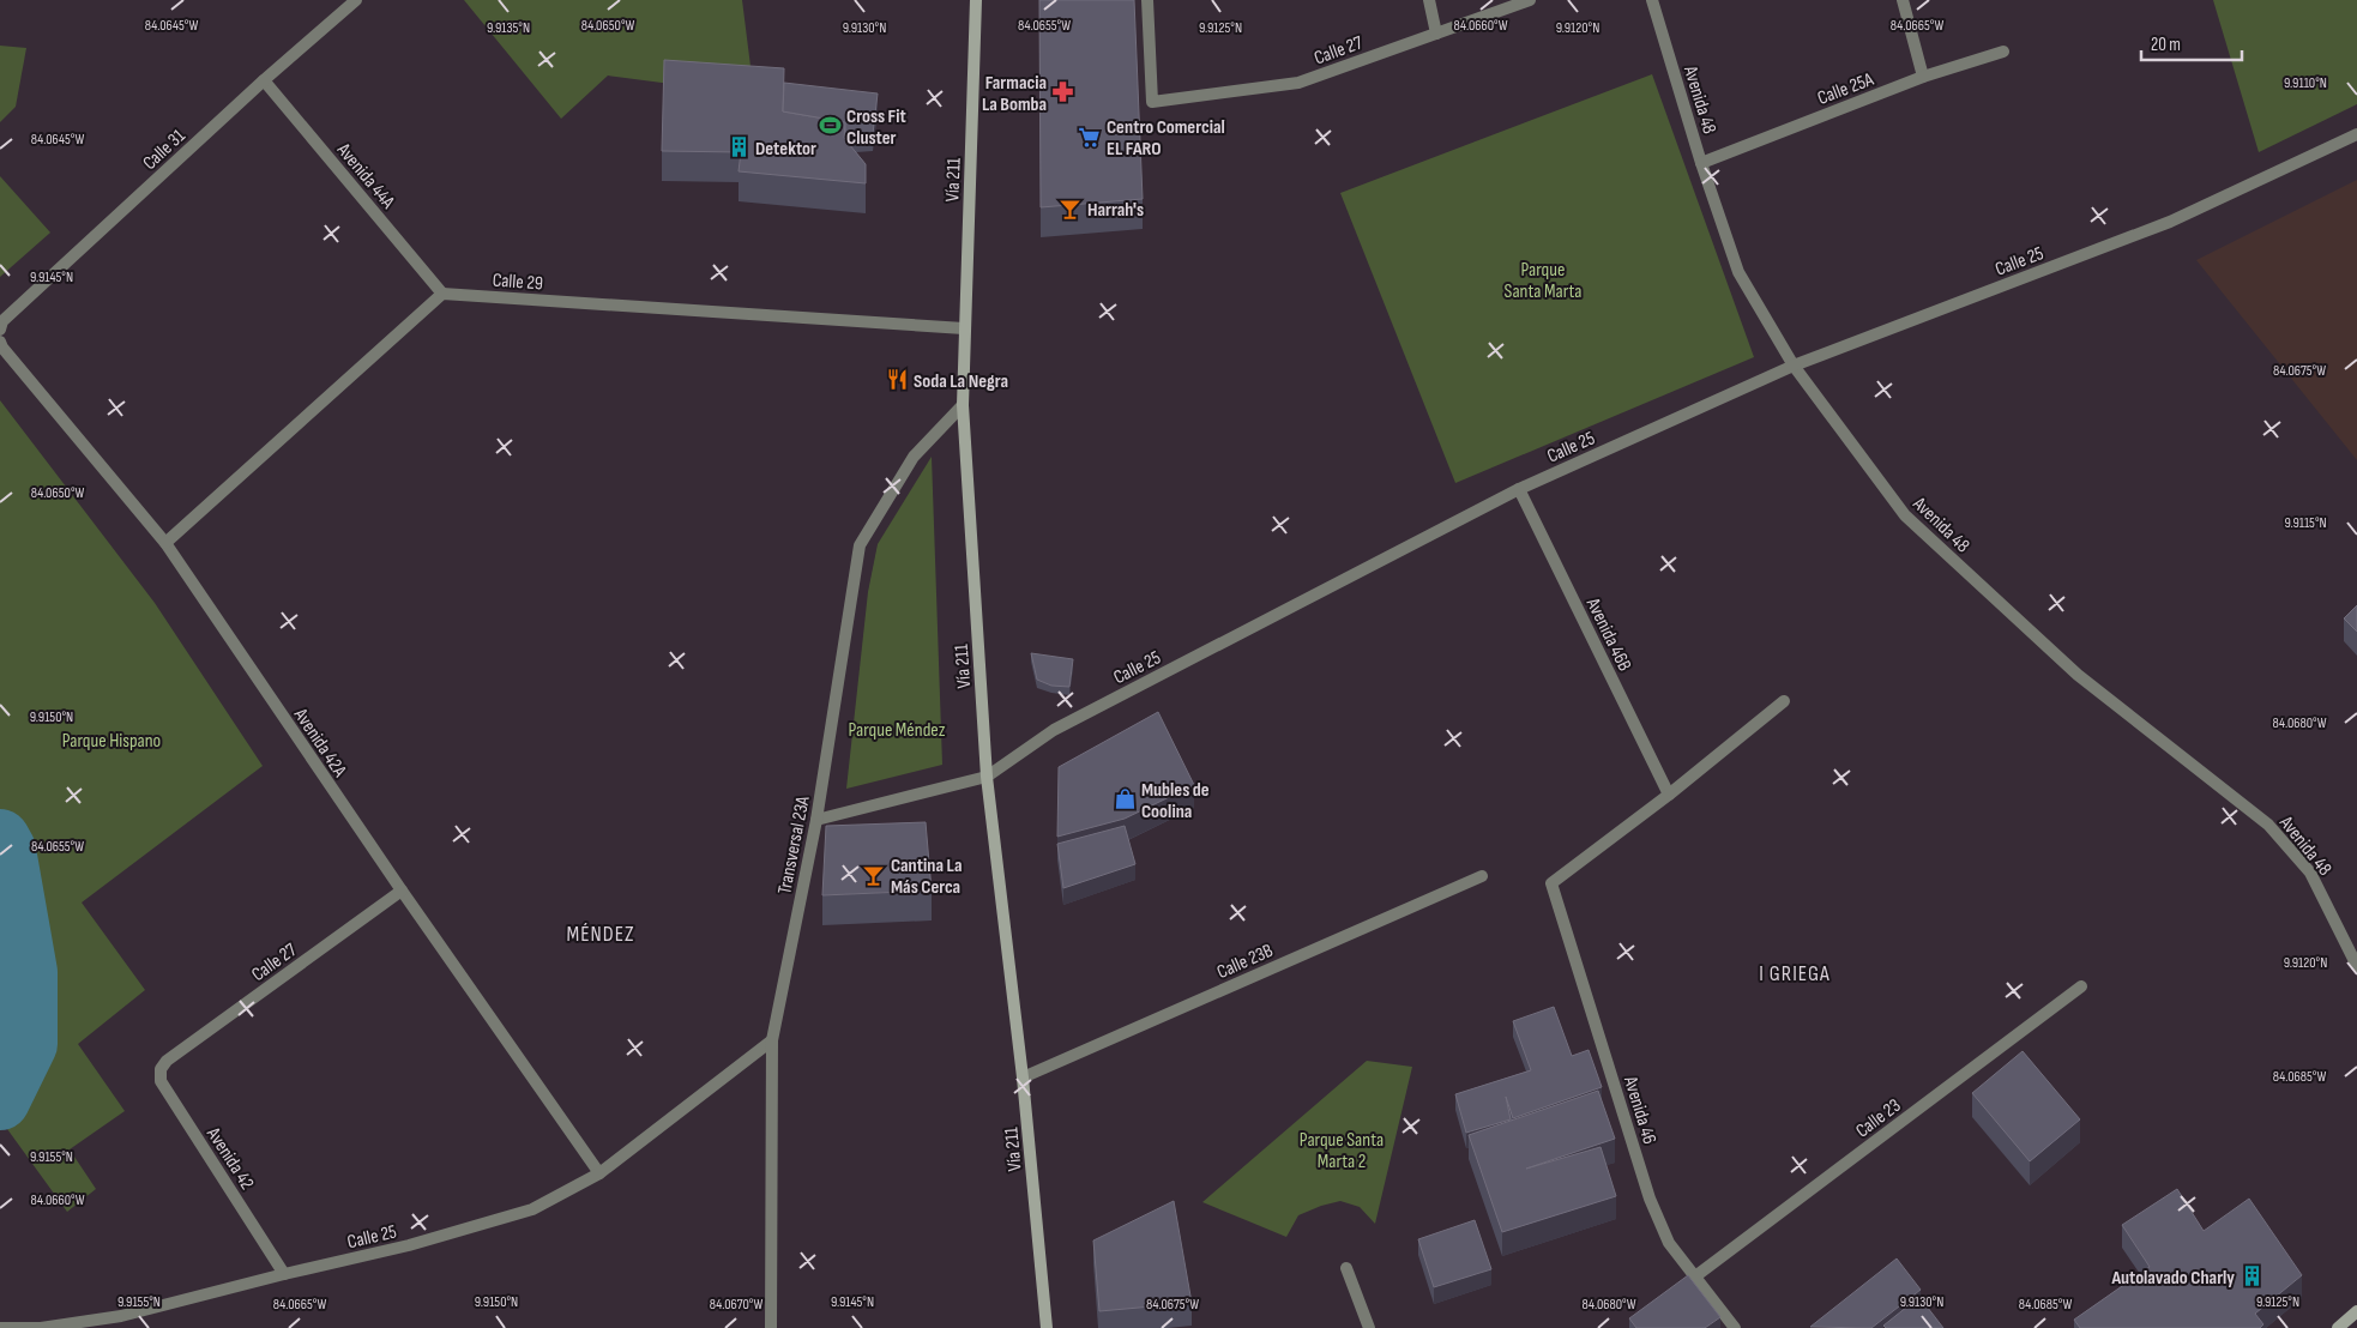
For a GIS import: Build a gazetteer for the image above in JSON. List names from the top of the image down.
{
  "streets": {
    "main road": ["Vía 211"],
    "street": [
      "Calle 27",
      "Calle 25A",
      "Avenida 48",
      "Calle 31",
      "Avenida 44A",
      "Calle 25",
      "Calle 29",
      "Avenida 46B",
      "Avenida 42A",
      "Transversal 23A",
      "Calle 23B",
      "Avenida 46",
      "Calle 23",
      "Avenida 42"
    ]
  },
  "crossings": [
    ["Calle 27", "Avenida 42A"],
    ["Calle 27", "Avenida 42"],
    ["Calle 25A", "Avenida 48"],
    ["Avenida 48", "Calle 25"],
    ["Calle 31", "Avenida 44A"],
    ["Avenida 44A", "Calle 29"],
    ["Vía 211", "Calle 25"],
    ["Vía 211", "Calle 29"],
    ["Vía 211", "Transversal 23A"],
    ["Vía 211", "Calle 23B"],
    ["Calle 25", "Avenida 46B"],
    ["Calle 25", "Avenida 42A"],
    ["Calle 25", "Transversal 23A"],
    ["Calle 25", "Avenida 42"],
    ["Avenida 46B", "Avenida 46"],
    ["Avenida 46", "Calle 23"]
  ],
  "districts": ["MÉNDEZ", "I GRIEGA"],
  "parks": [
    "Parque Santa Marta",
    "Parque Méndez",
    "Parque Hispano",
    "Parque Santa Marta 2"
  ],
  "places": {
    "pharmacy": ["Farmacia La Bomba"],
    "sports": ["Cross Fit Cluster"],
    "supermarket": ["Centro Comercial EL FARO"],
    "building": ["Detektor", "Autolavado Charly"],
    "bar": ["Harrah's", "Cantina La Más Cerca"],
    "restaurant": ["Soda La Negra"],
    "shop": ["Mubles de Coolina"]
  },
  "scale_bar": "20 m",
  "coordinates": [
    "84.0645°W",
    "84.0650°W",
    "84.0655°W",
    "84.0660°W",
    "84.0665°W",
    "9.9135°N",
    "9.9130°N",
    "9.9125°N",
    "9.9120°N",
    "9.9110°N",
    "9.9145°N",
    "84.0675°W",
    "9.9115°N",
    "9.9150°N",
    "84.0680°W",
    "84.0685°W",
    "9.9155°N",
    "84.0670°W"
  ]
}
